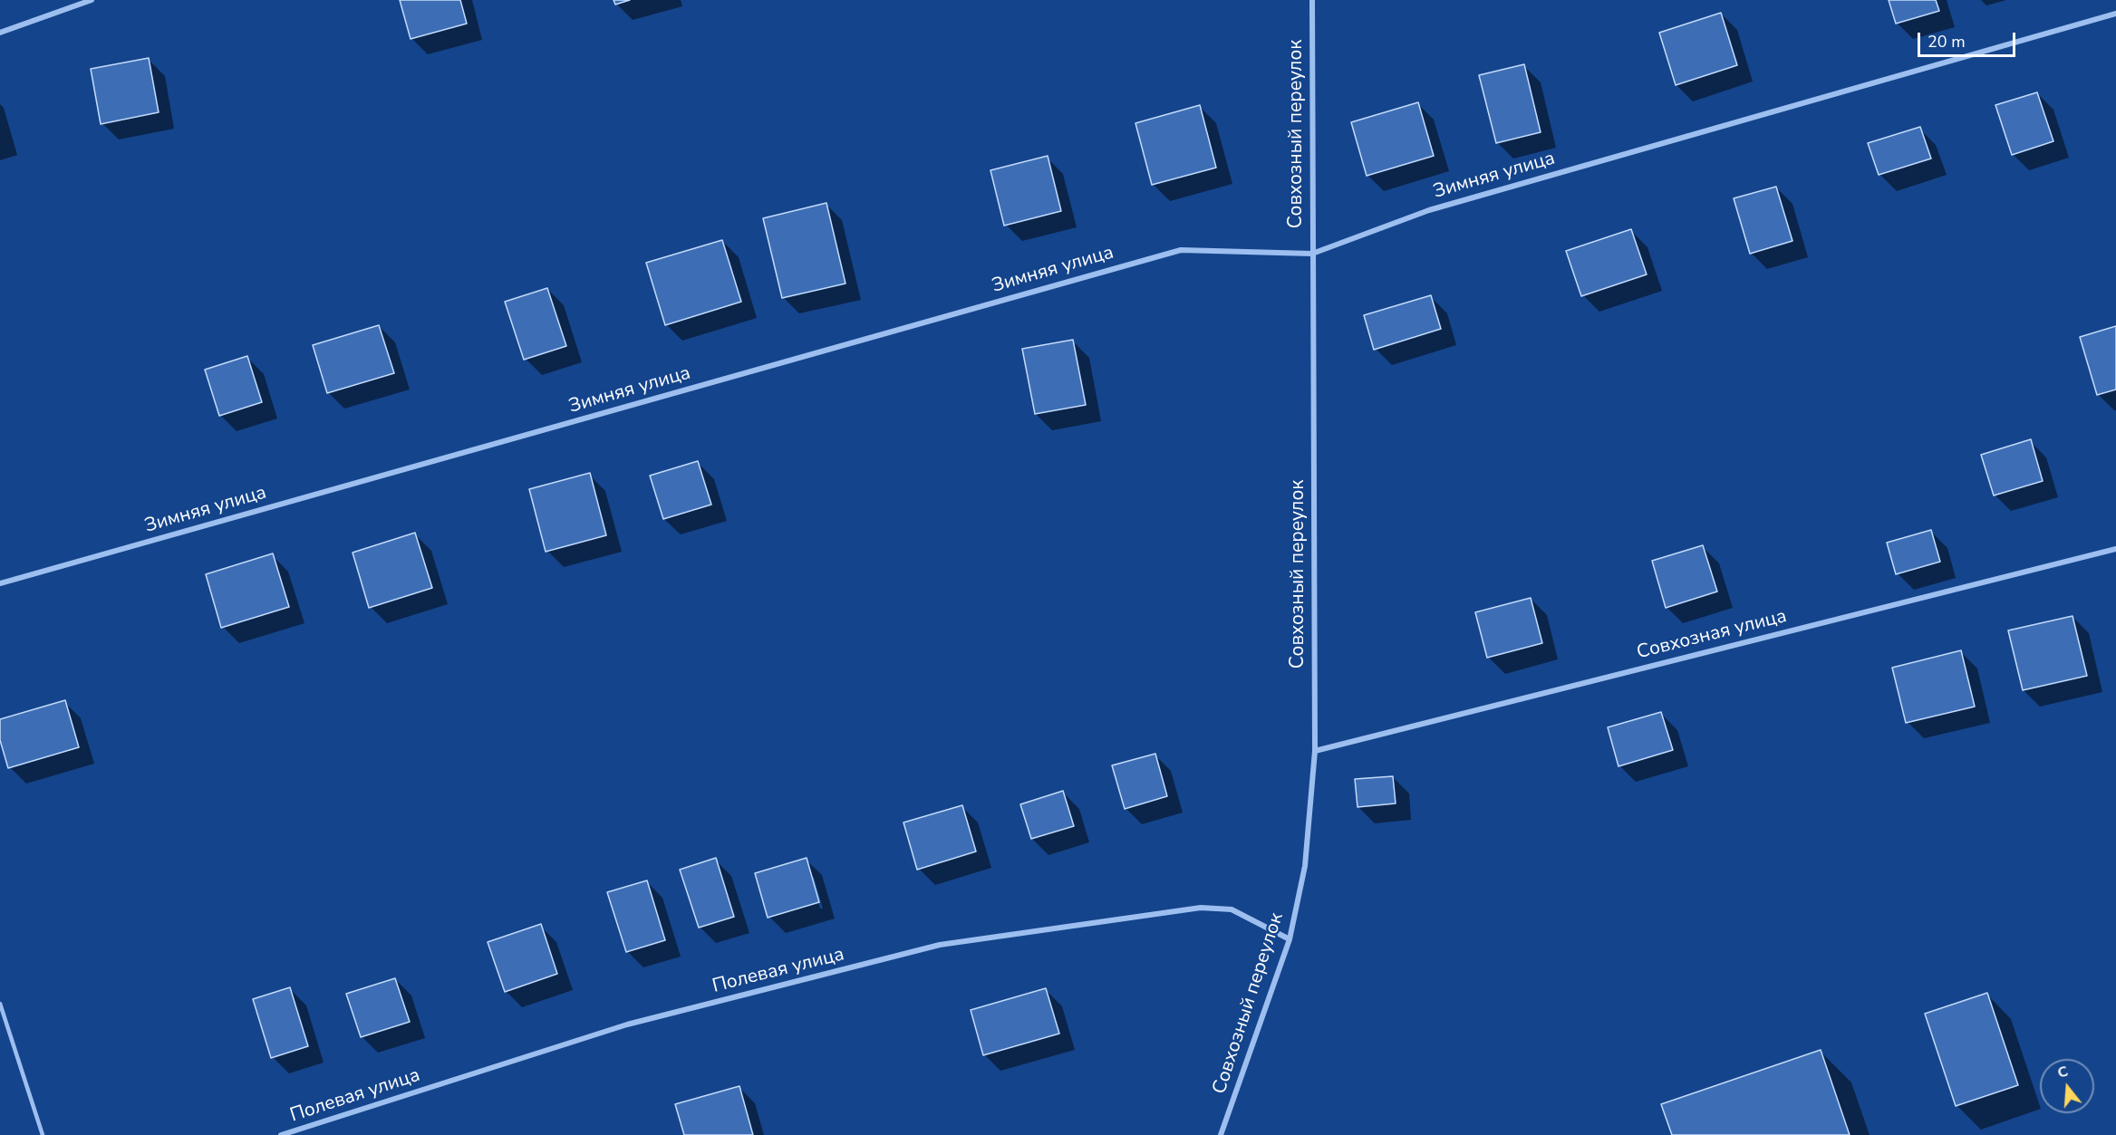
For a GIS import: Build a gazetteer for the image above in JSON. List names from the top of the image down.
{
  "streets": {
    "street": [
      "Совхозный переулок",
      "Зимняя улица",
      "Совхозная улица",
      "Полевая улица"
    ]
  },
  "crossings": [
    ["Совхозный переулок", "Зимняя улица"],
    ["Совхозный переулок", "Совхозная улица"],
    ["Совхозный переулок", "Полевая улица"]
  ],
  "scale_bar": "20 m",
  "north": "top"
}
